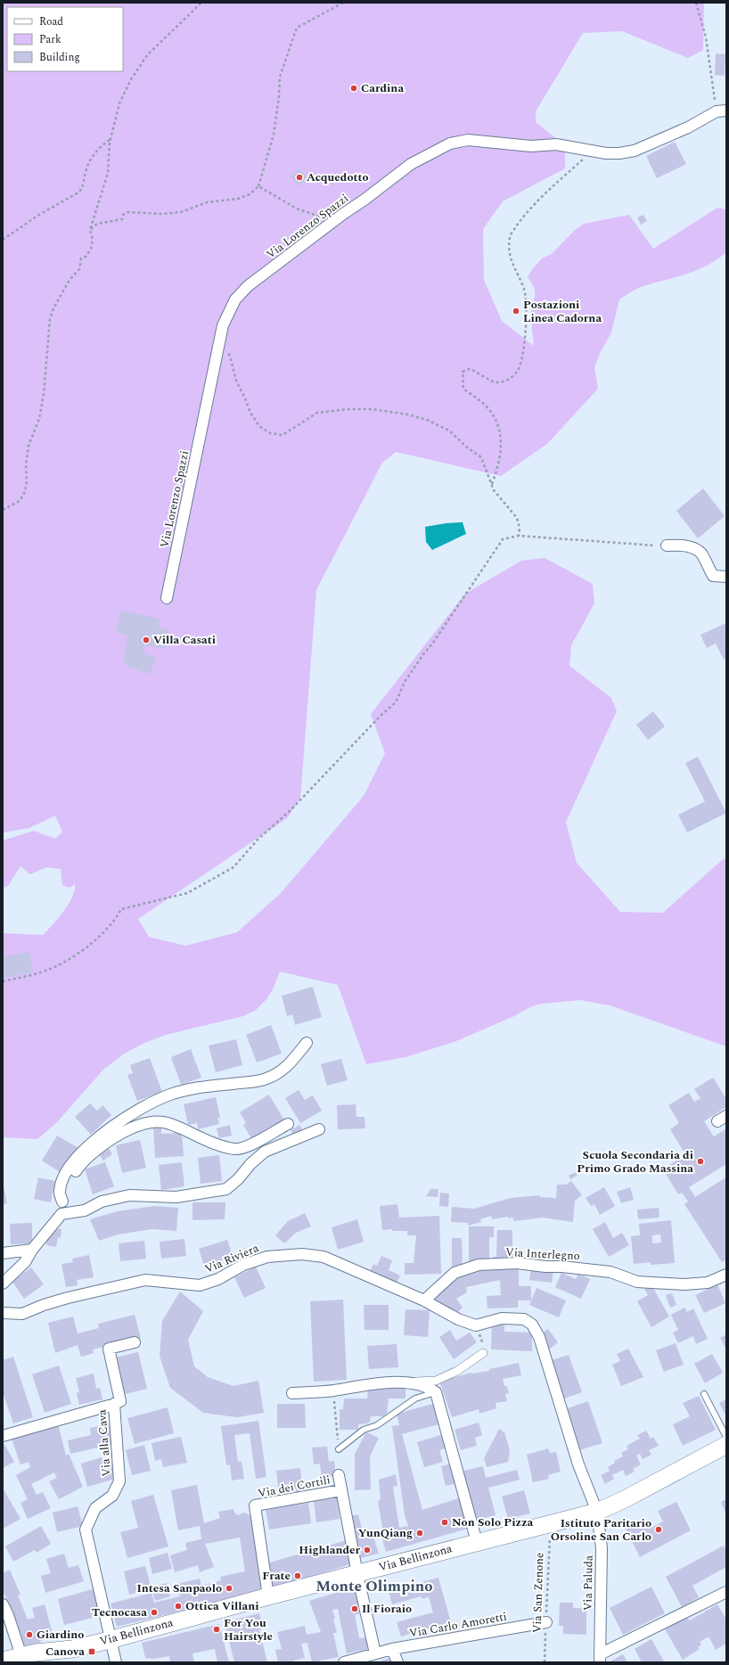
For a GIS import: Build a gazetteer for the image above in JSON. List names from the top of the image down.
{
  "streets": {
    "main road": ["Via Bellinzona"],
    "street": [
      "Via Lorenzo Spazzi",
      "Via Interlegno",
      "Via Riviera",
      "Via alla Cava",
      "Via dei Cortili",
      "Via Paluda",
      "Via Carlo Amoretti"
    ],
    "path": ["Via San Zenone"]
  },
  "crossings": [
    ["Via Interlegno", "Via Riviera"],
    ["Via alla Cava", "Via Bellinzona"],
    ["Via dei Cortili", "Via Bellinzona"],
    ["Via Bellinzona", "Via Paluda"],
    ["Via Bellinzona", "Via San Zenone"],
    ["Via San Zenone", "Via Carlo Amoretti"]
  ],
  "districts": ["Monte Olimpino"],
  "places": {
    "other": [
      "Cardina",
      "Acquedotto",
      "Postazioni Linea Cadorna",
      "Villa Casati",
      "Scuola Secondaria di Primo Grado Massina",
      "Non Solo Pizza",
      "Istituto Paritario Orsoline San Carlo",
      "YunQiang",
      "Highlander",
      "Frate",
      "Intesa Sanpaolo",
      "Ottica Villani",
      "Il Fioraio",
      "Tecnocasa",
      "For You Hairstyle",
      "Giardino"
    ],
    "transit": ["Canova"]
  },
  "legend": ["Road", "Park", "Building"]
}
